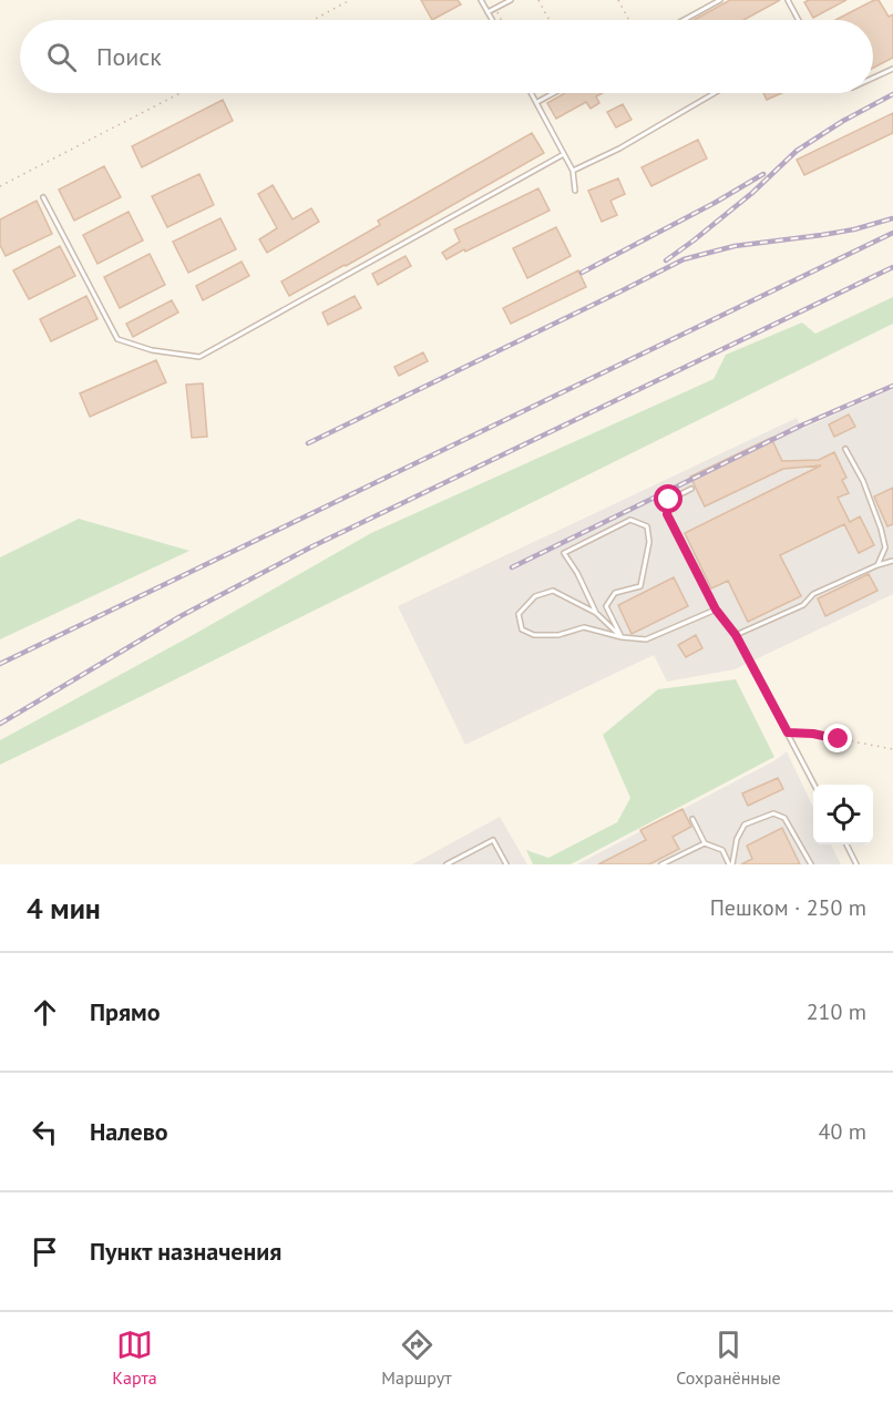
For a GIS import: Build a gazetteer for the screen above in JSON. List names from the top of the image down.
{
  "page": {
    "search": "Поиск",
    "heading": ["4 мин", "Пешком · 250 m"],
    "list": [
      ["Прямо", "210 m"],
      ["Налево", "40 m"],
      "Пункт назначения"
    ],
    "nav": ["Карта", "Маршрут", "Сохранённые"]
  }
}
